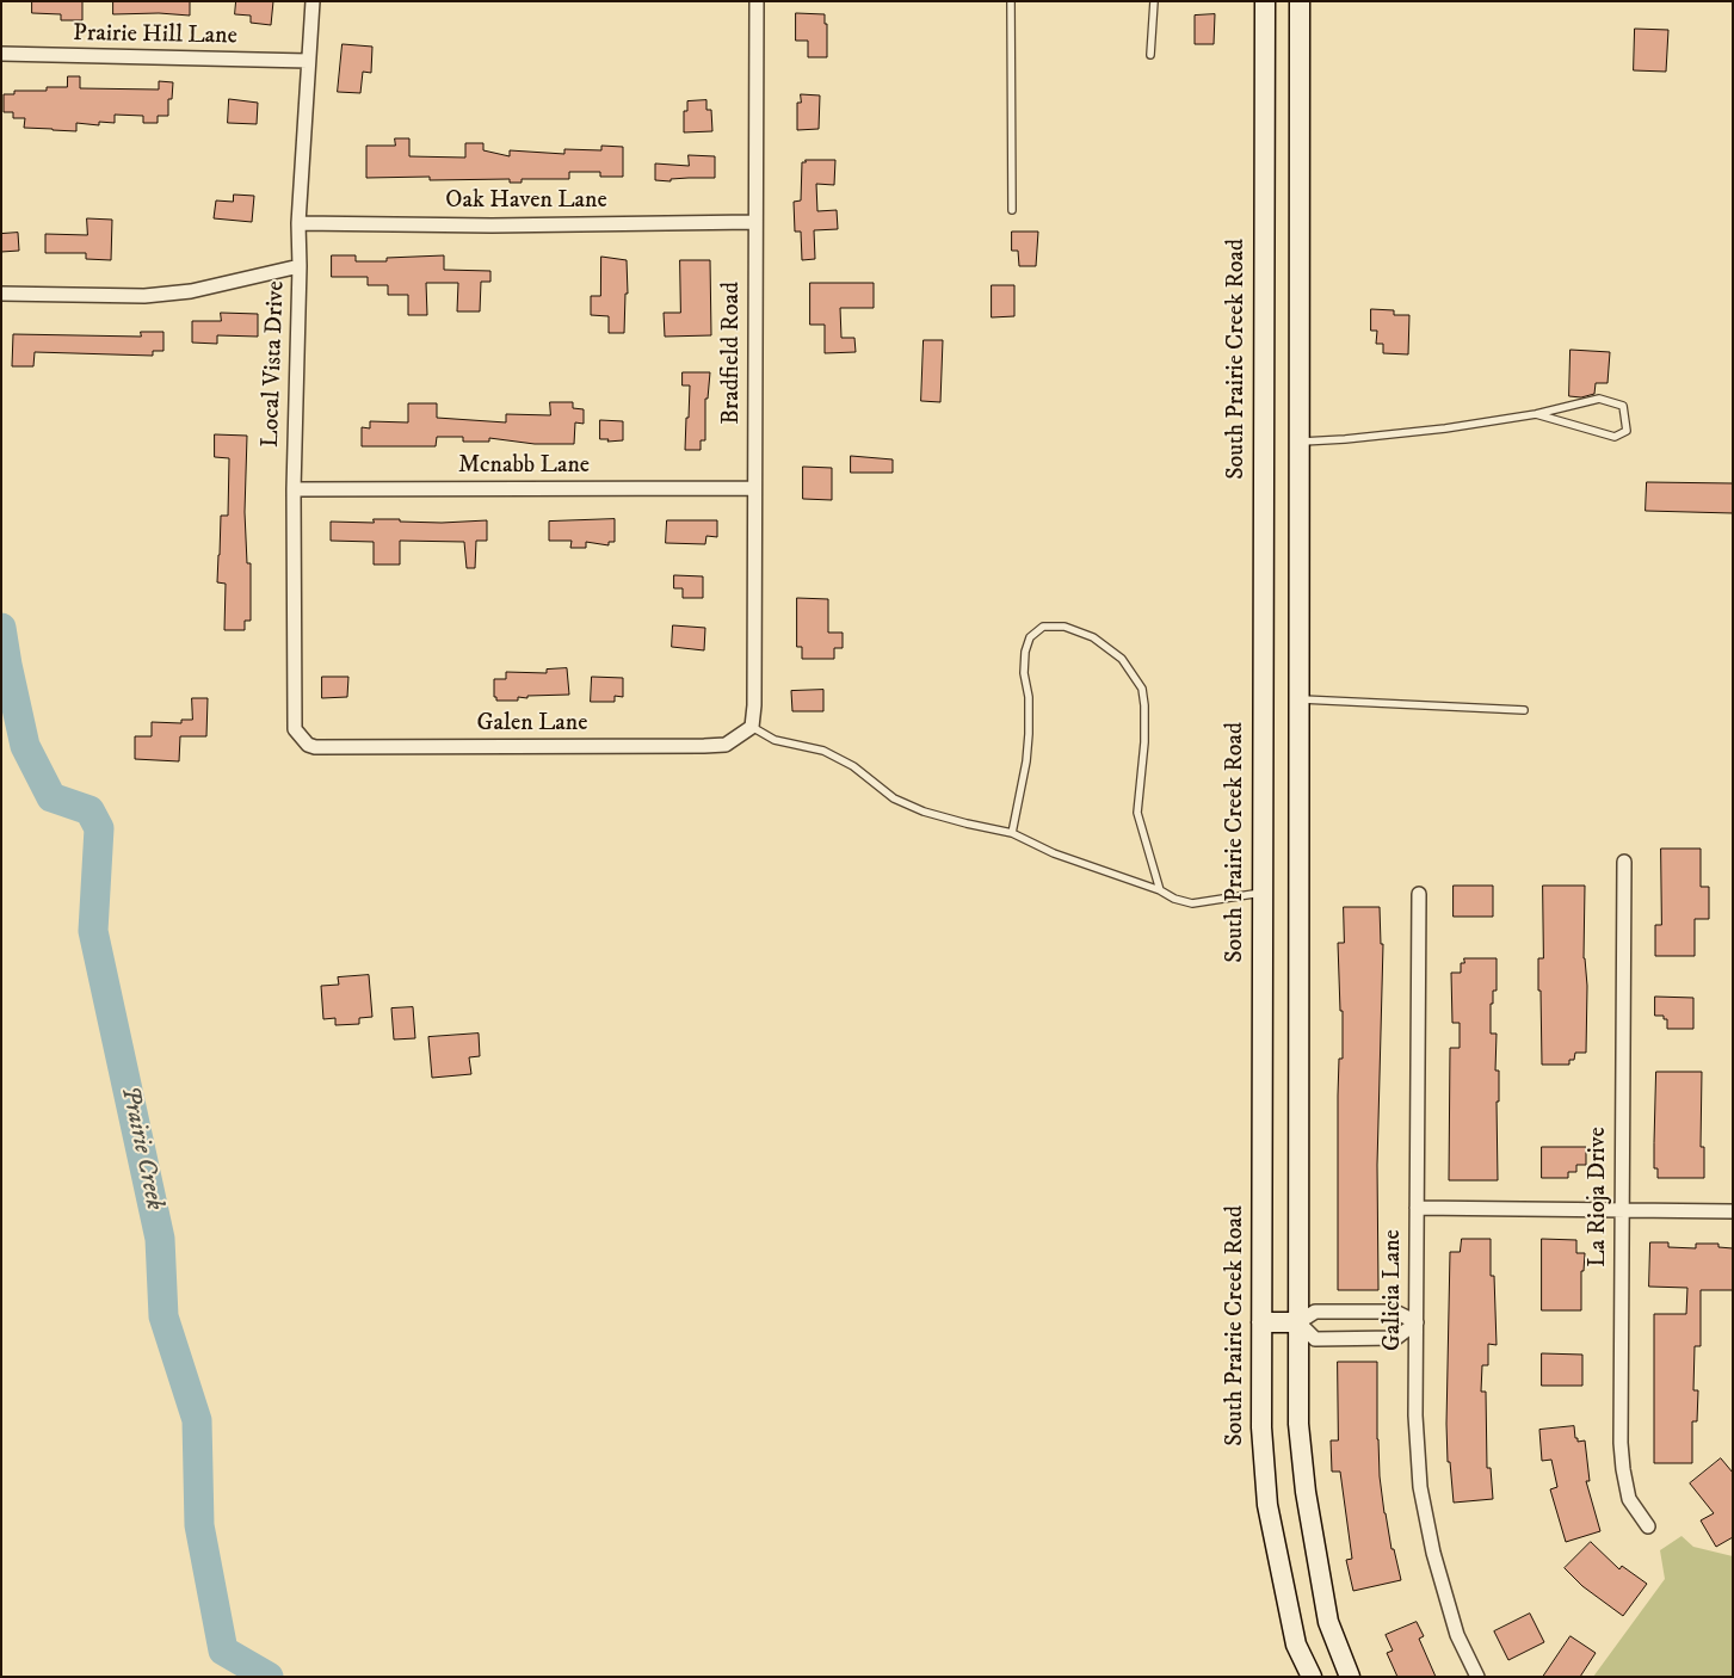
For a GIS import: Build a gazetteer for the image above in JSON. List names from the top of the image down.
{
  "streets": {
    "main road": ["South Prairie Creek Road"],
    "street": [
      "Prairie Hill Lane",
      "Oak Haven Lane",
      "Bradfield Road",
      "Local Vista Drive",
      "Mcnabb Lane",
      "Galen Lane",
      "La Rioja Drive",
      "Galicia Lane"
    ]
  },
  "crossings": [
    ["Prairie Hill Lane", "Local Vista Drive"],
    ["Oak Haven Lane", "Bradfield Road"],
    ["Oak Haven Lane", "Local Vista Drive"],
    ["Bradfield Road", "Mcnabb Lane"],
    ["Bradfield Road", "Galen Lane"],
    ["Local Vista Drive", "Mcnabb Lane"],
    ["Local Vista Drive", "Galen Lane"]
  ],
  "water": ["Prairie Creek"]
}
